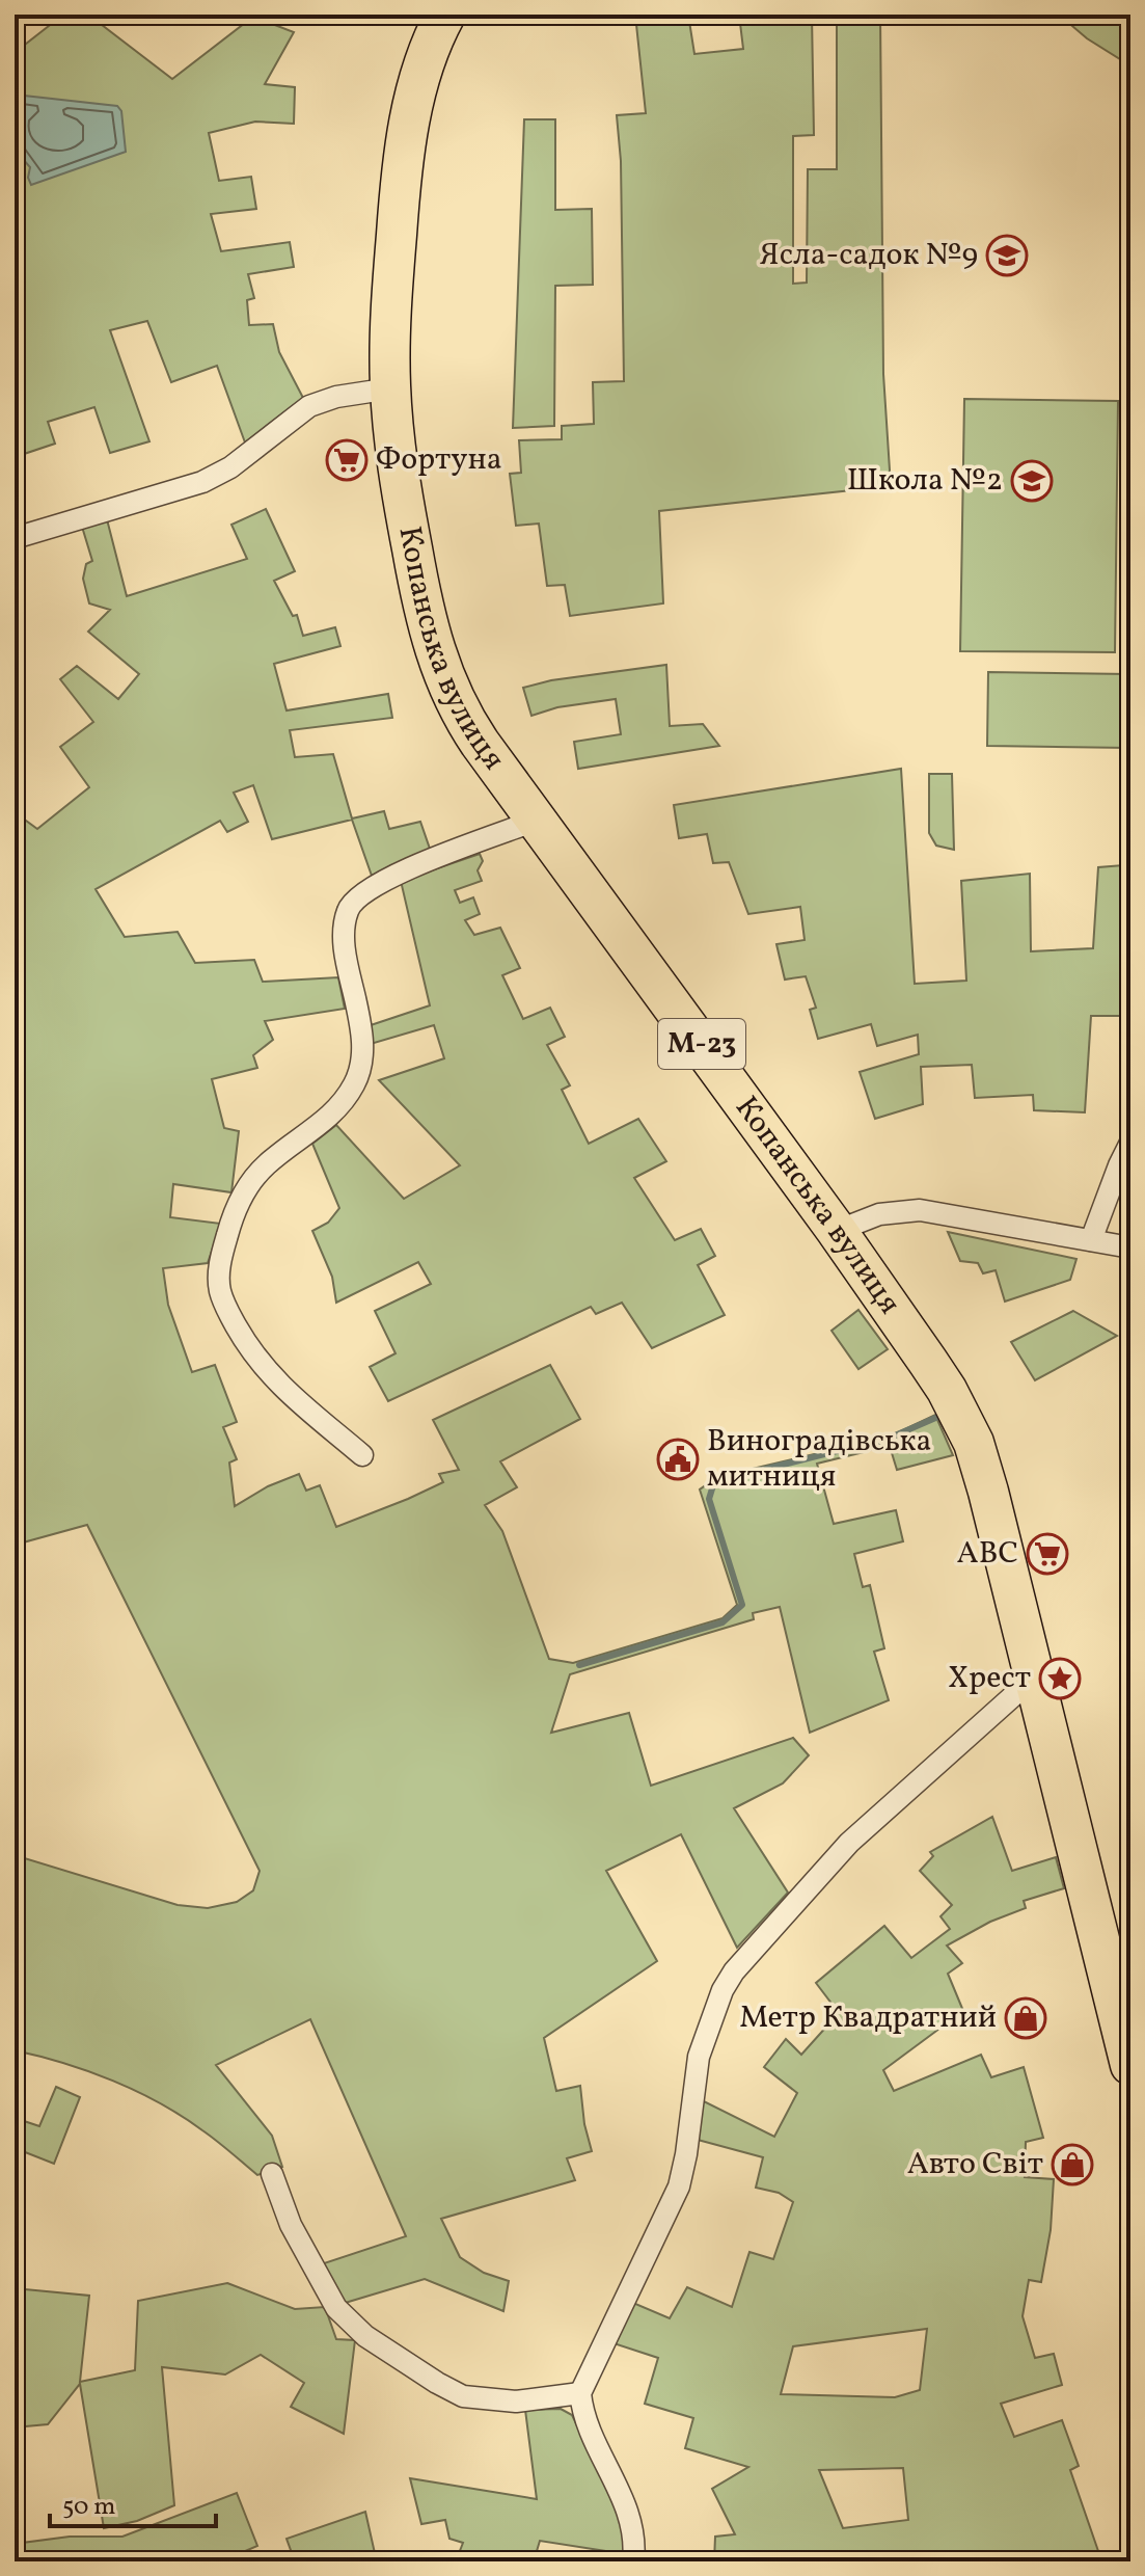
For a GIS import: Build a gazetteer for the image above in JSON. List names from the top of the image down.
{
  "streets": {
    "highway": ["Копанська вулиця", "М-23"]
  },
  "places": {
    "school or university": ["Ясла-садок №9", "Школа №2"],
    "supermarket": ["Фортуна", "ABC"],
    "public building": ["Виноградівська митниця"],
    "place": ["Хрест"],
    "shop": ["Метр Квадратний", "Авто Світ"]
  },
  "scale_bar": "50 m"
}
